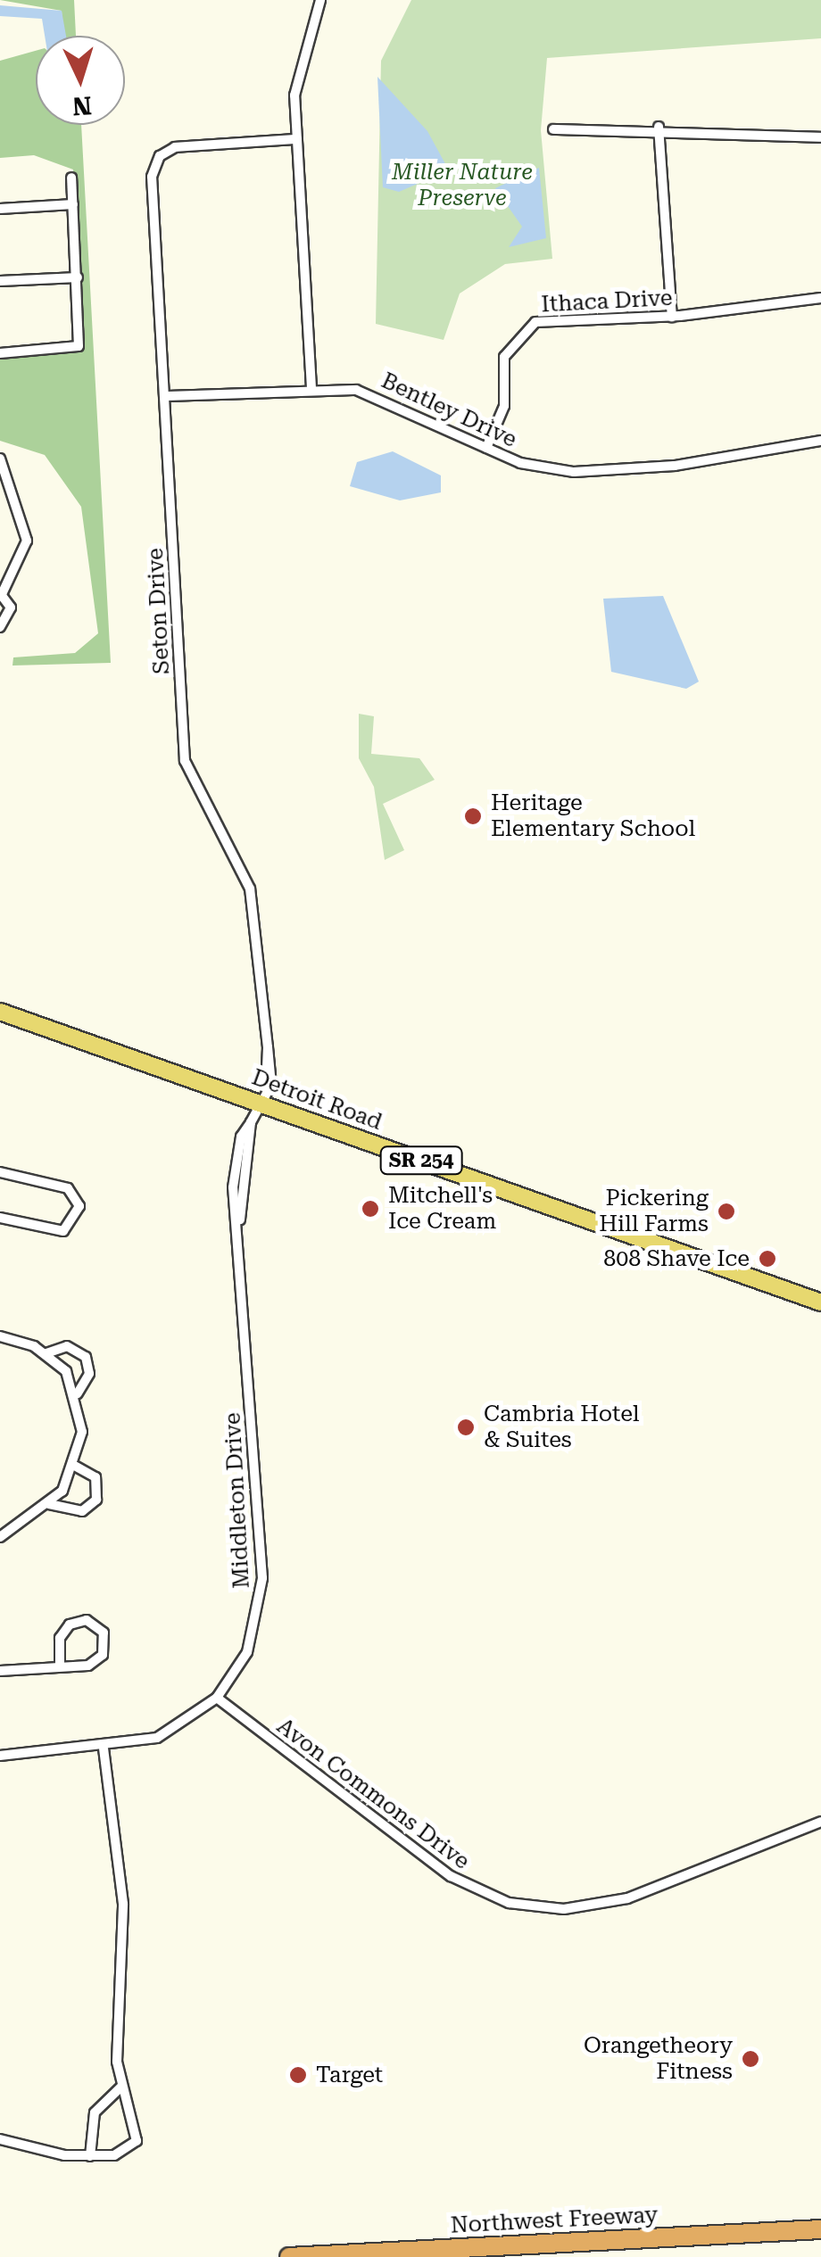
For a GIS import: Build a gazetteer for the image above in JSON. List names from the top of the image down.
{
  "streets": {
    "highway": ["Northwest Freeway"],
    "main road": ["Detroit Road", "SR 254"],
    "street": [
      "Ithaca Drive",
      "Bentley Drive",
      "Seton Drive",
      "Middleton Drive",
      "Avon Commons Drive"
    ]
  },
  "crossings": [
    ["Ithaca Drive", "Bentley Drive"],
    ["Bentley Drive", "Seton Drive"],
    ["Seton Drive", "Detroit Road"],
    ["Seton Drive", "Middleton Drive"],
    ["Detroit Road", "Middleton Drive"],
    ["Middleton Drive", "Avon Commons Drive"]
  ],
  "parks": ["Miller Nature Preserve"],
  "places": [
    "Heritage Elementary School",
    "Mitchell's Ice Cream",
    "Pickering Hill Farms",
    "808 Shave Ice",
    "Cambria Hotel & Suites",
    "Orangetheory Fitness",
    "Target"
  ],
  "north": "bottom"
}
